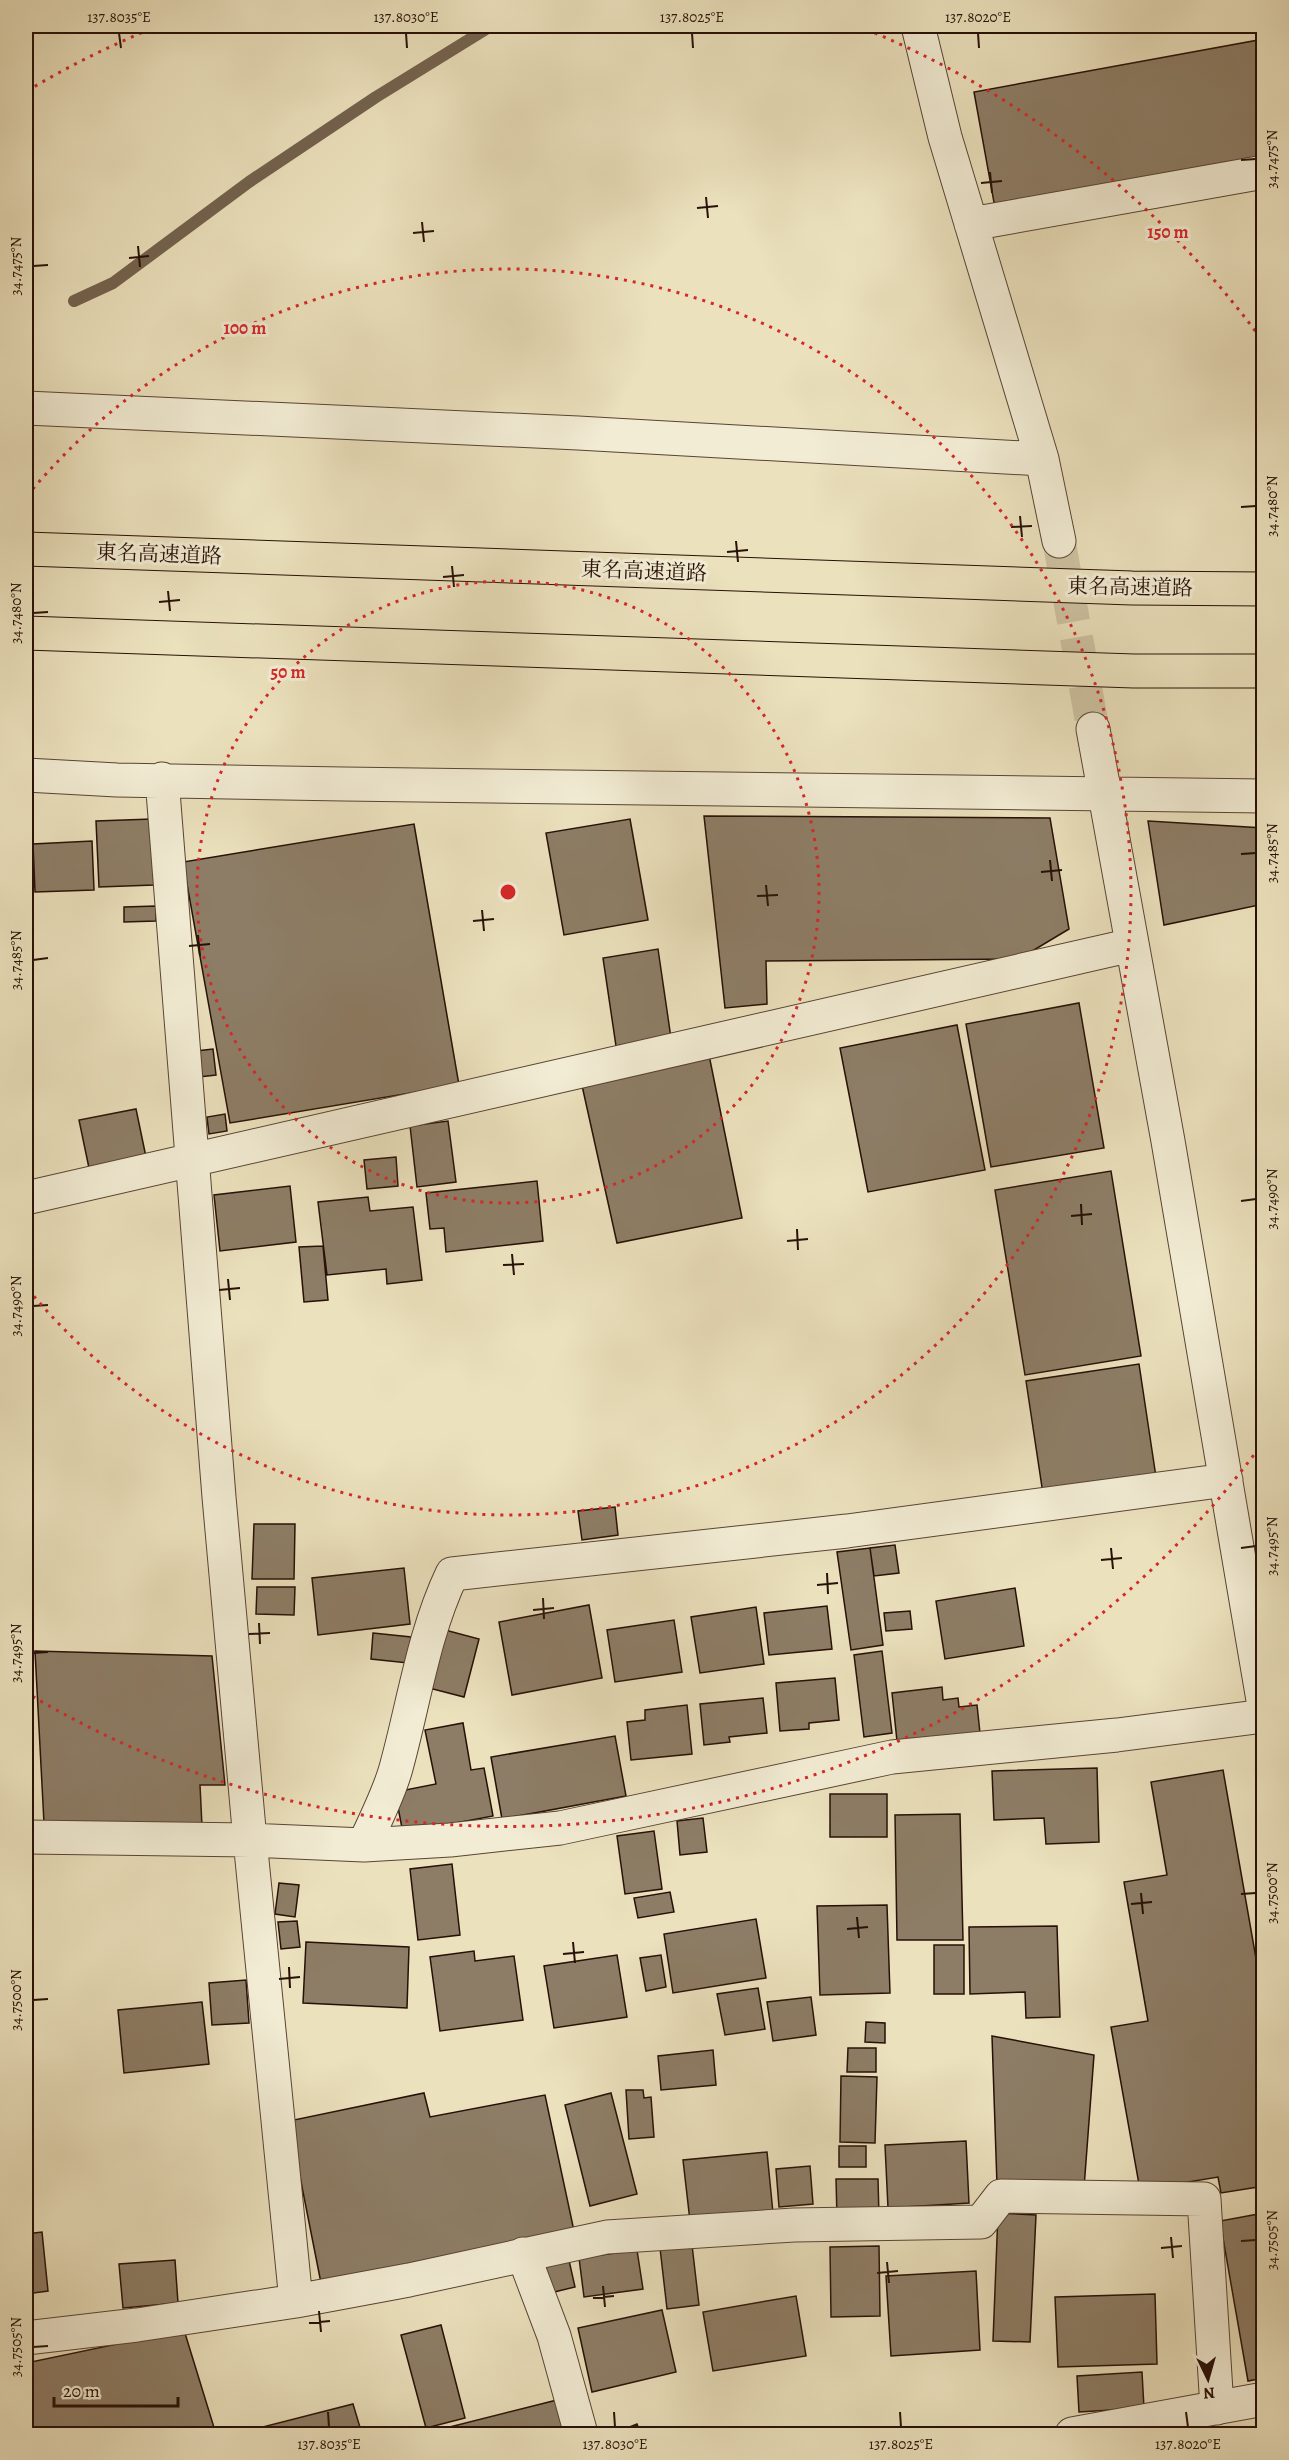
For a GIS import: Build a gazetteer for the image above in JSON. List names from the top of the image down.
{
  "streets": {
    "highway": ["東名高速道路"]
  },
  "scale_bar": "20 m",
  "north": "bottom",
  "coordinates": [
    "137.8035°E",
    "137.8030°E",
    "137.8025°E",
    "137.8020°E",
    "34.7475°N",
    "34.7480°N",
    "34.7485°N",
    "34.7490°N",
    "34.7495°N",
    "34.7500°N",
    "34.7505°N"
  ],
  "rings": ["150 m", "100 m", "50 m"]
}
